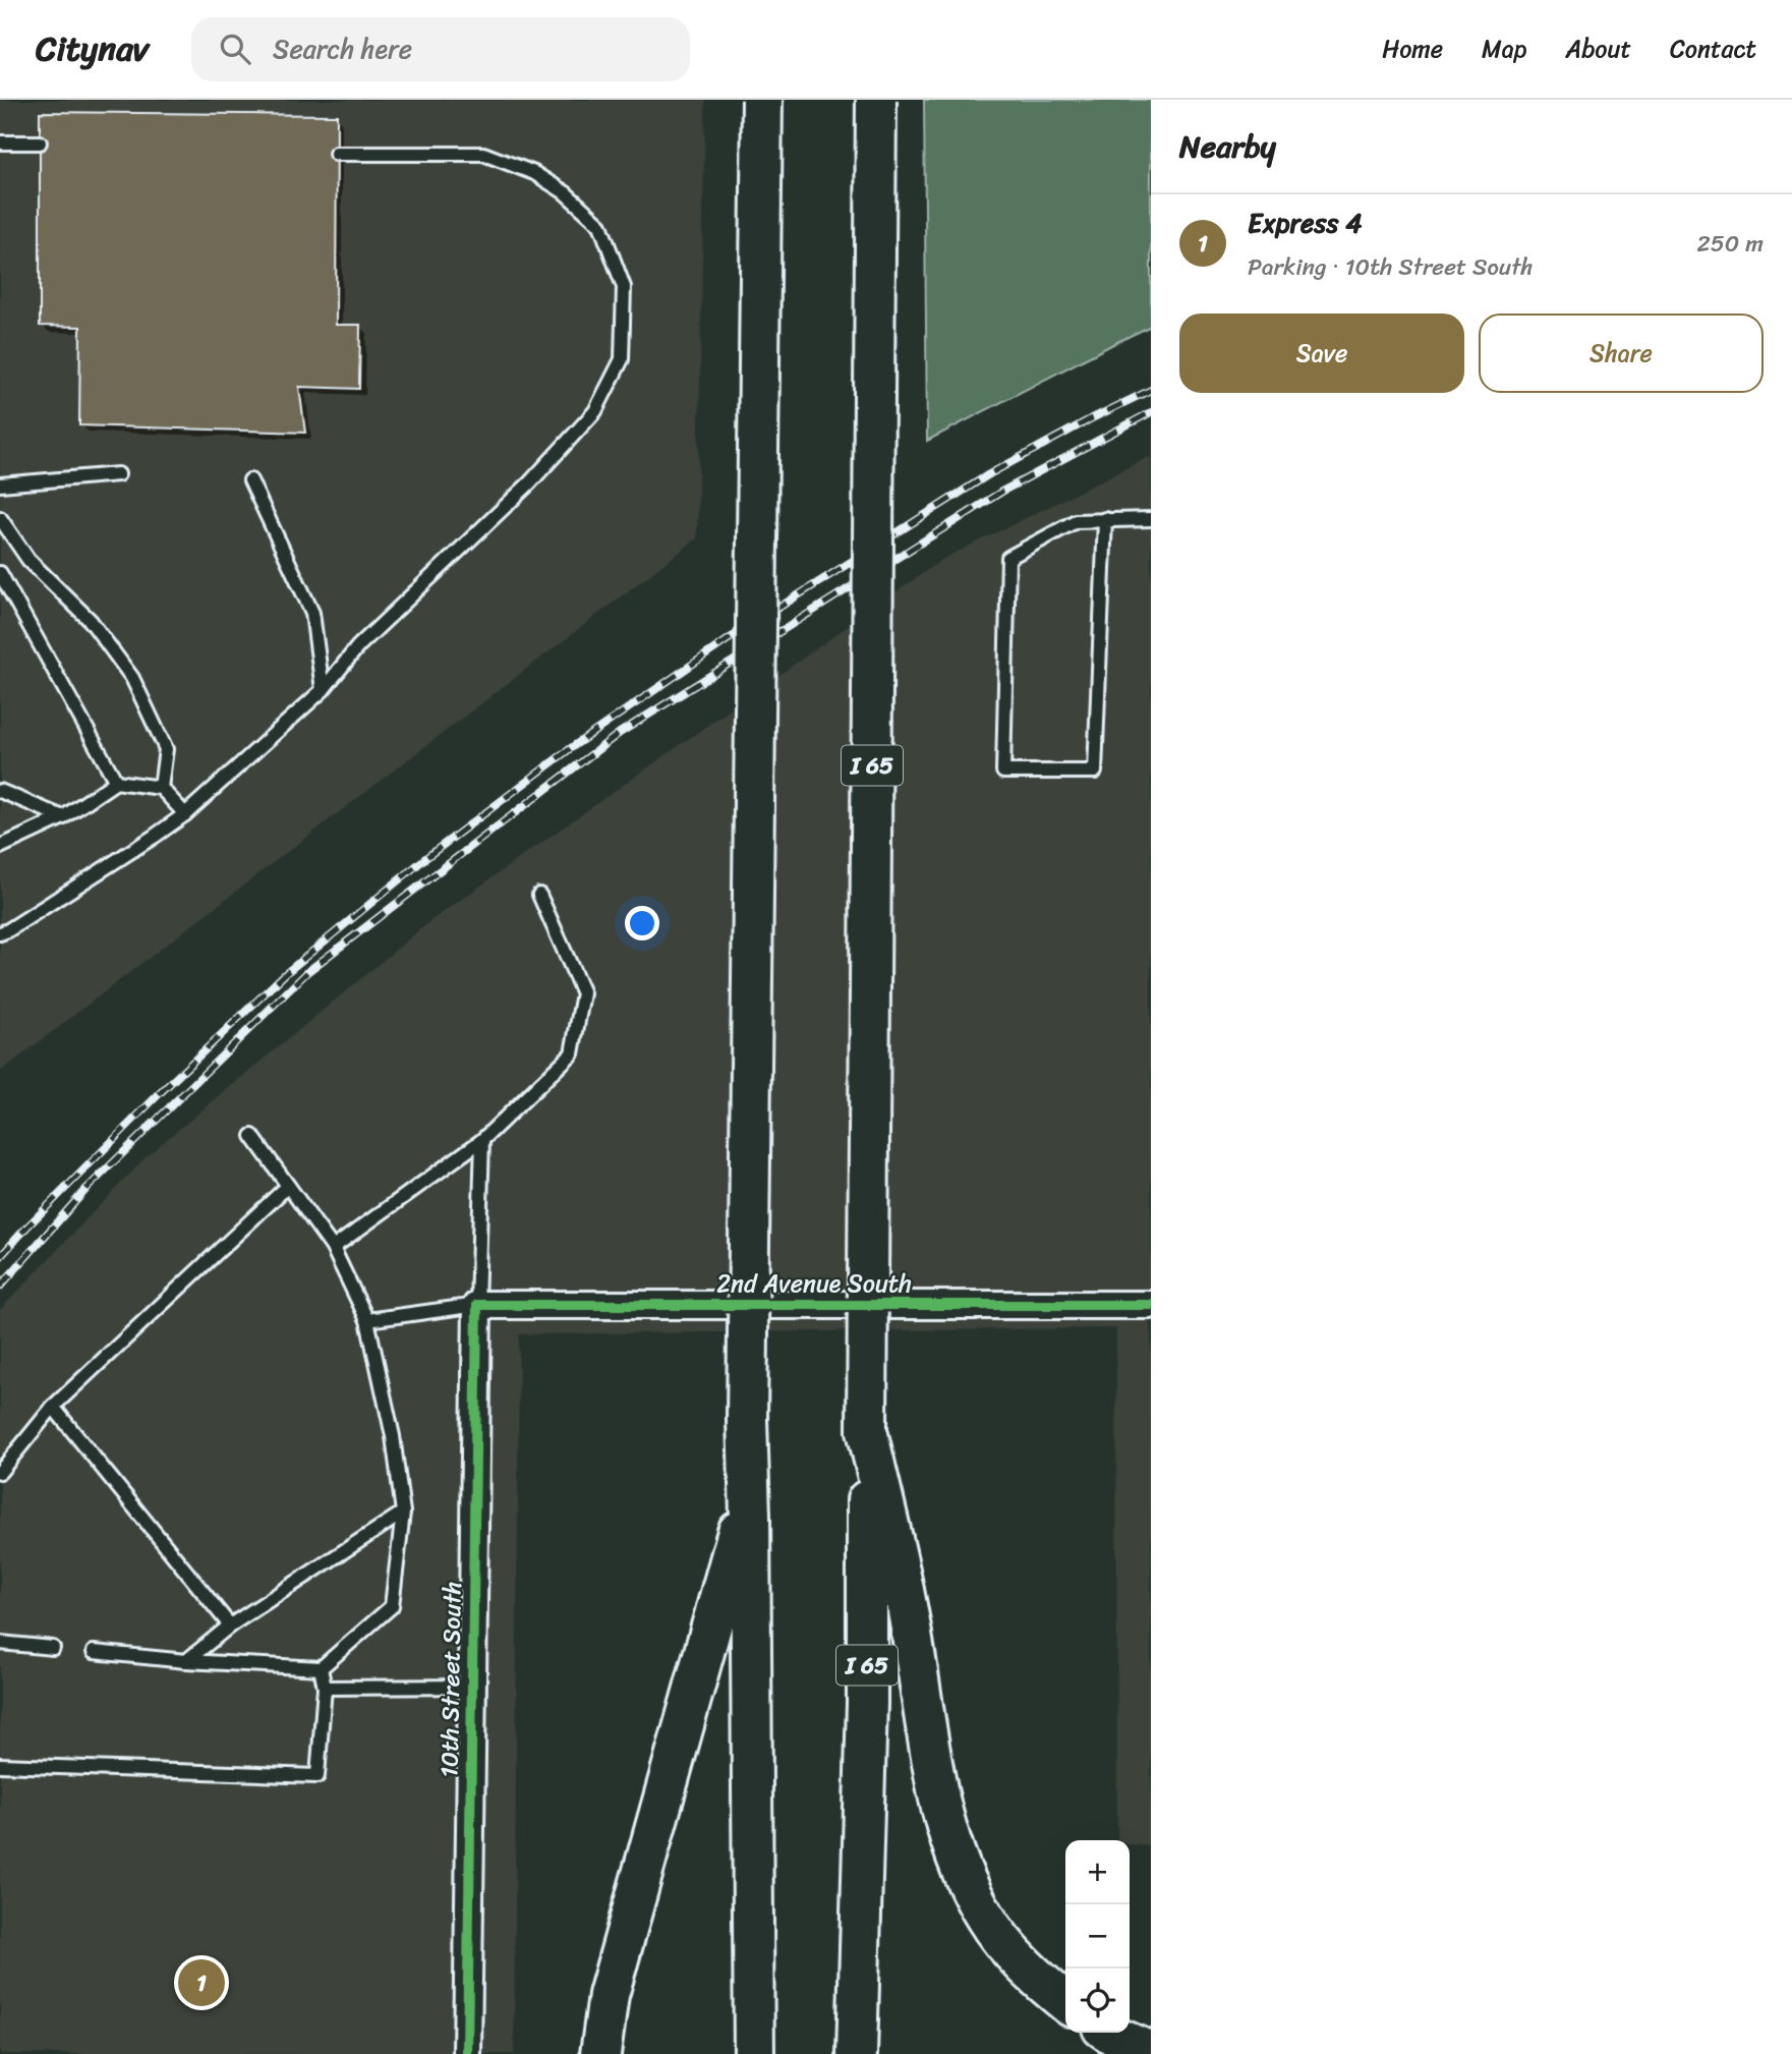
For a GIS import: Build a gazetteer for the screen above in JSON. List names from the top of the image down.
{
  "streets": {
    "highway": ["I 65"],
    "street": ["2nd Avenue South", "10th Street South"]
  },
  "crossings": [
    ["2nd Avenue South", "10th Street South"]
  ],
  "page": {
    "header": "Citynav",
    "search": "Search here",
    "nav": [
      "Home",
      "Map",
      "About",
      "Contact"
    ],
    "heading": "Nearby",
    "list": [
      {
        "mark": "1",
        "name": "Express 4",
        "note": "Parking · 10th Street South",
        "value": "250 m"
      }
    ],
    "buttons": ["Save", "Share"],
    "map_buttons": ["+", "−"],
    "pins": "1"
  }
}
